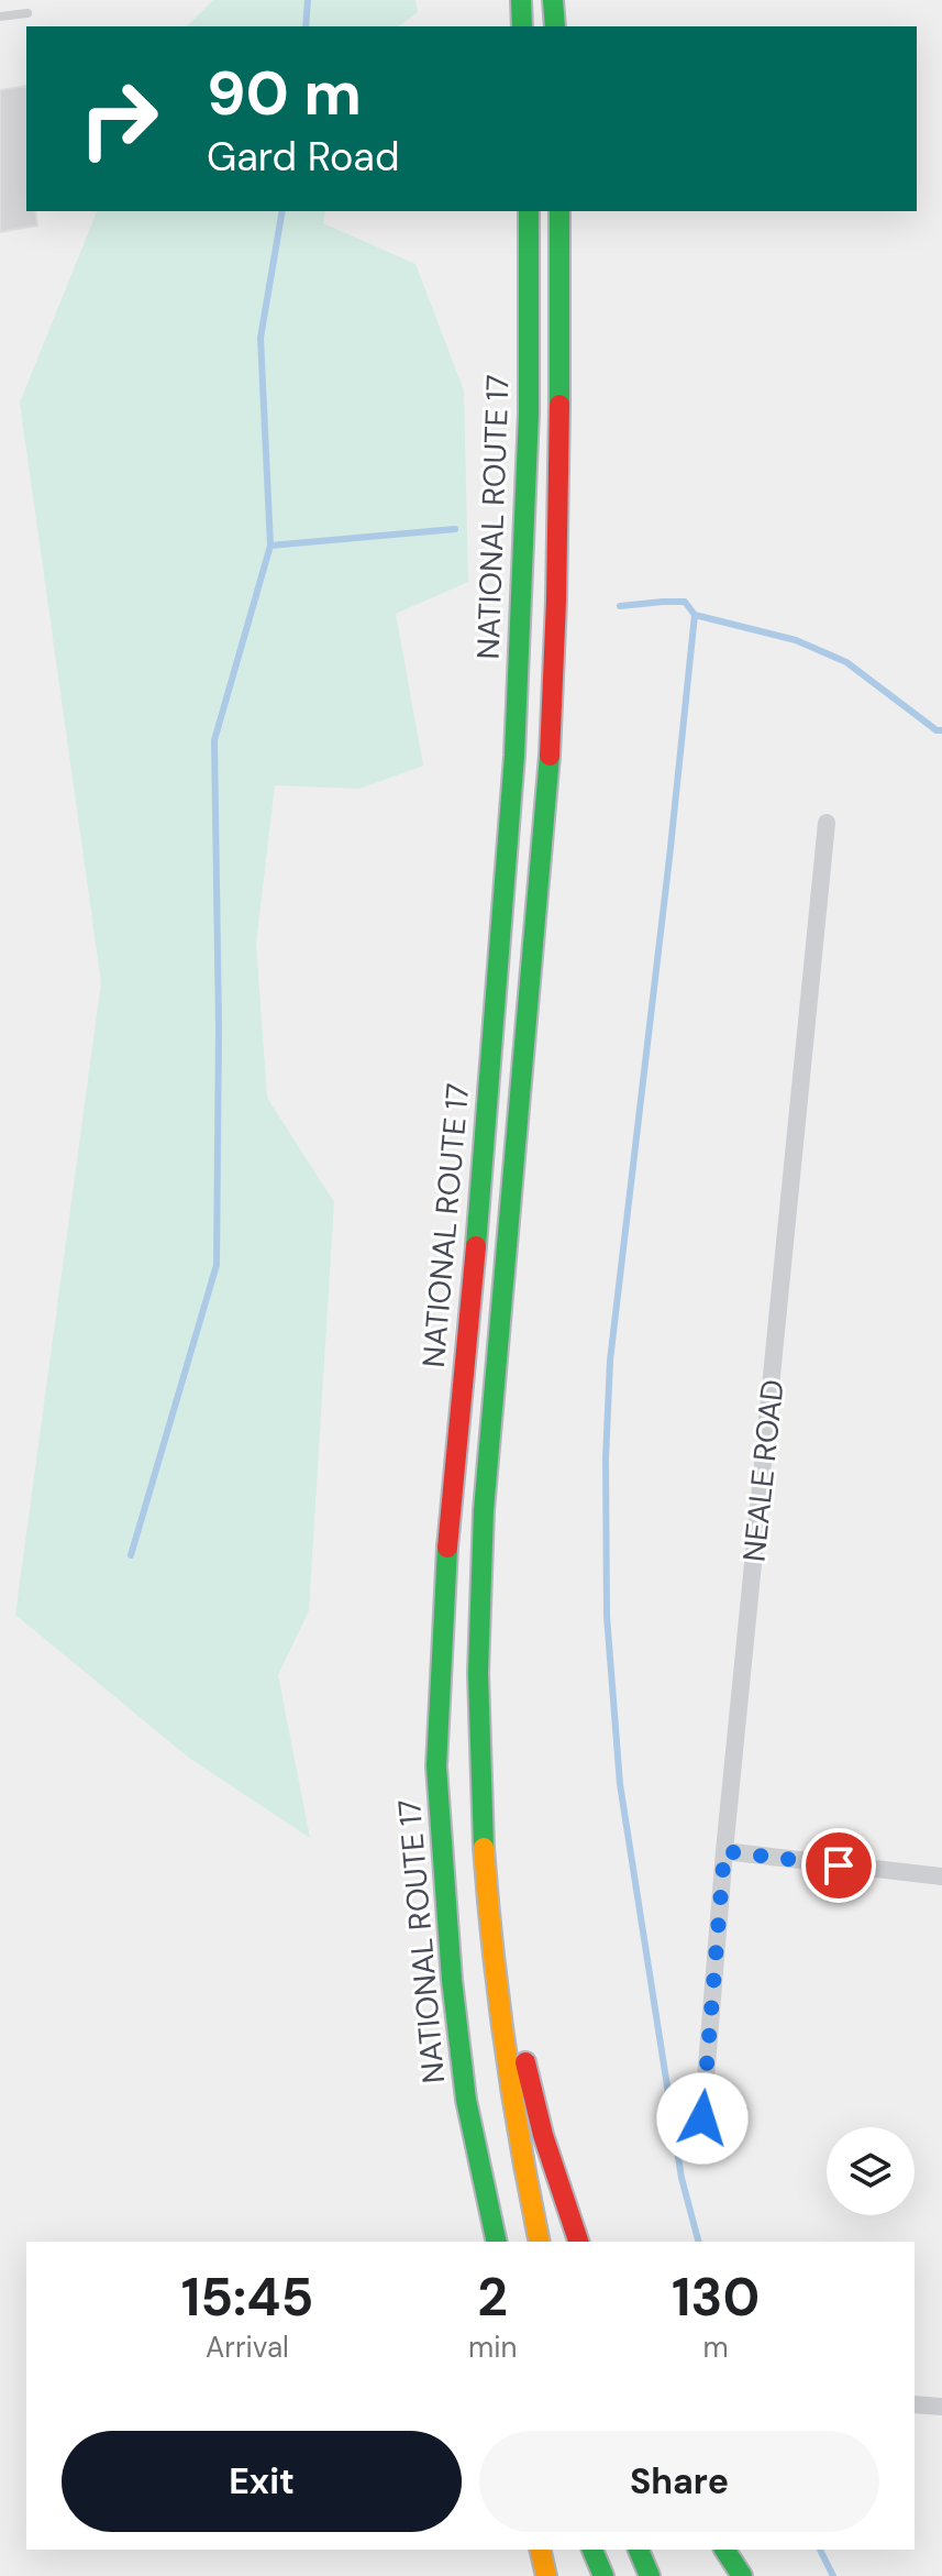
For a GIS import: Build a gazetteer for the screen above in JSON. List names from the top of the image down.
{
  "streets": {
    "highway": ["NATIONAL ROUTE 17"],
    "street": ["NEALE ROAD"]
  },
  "page": {
    "turn": ["90 m", "Gard Road"],
    "eta": [
      "15:45",
      "Arrival",
      "2",
      "min",
      "130",
      "m"
    ],
    "buttons": ["Exit", "Share"]
  }
}
